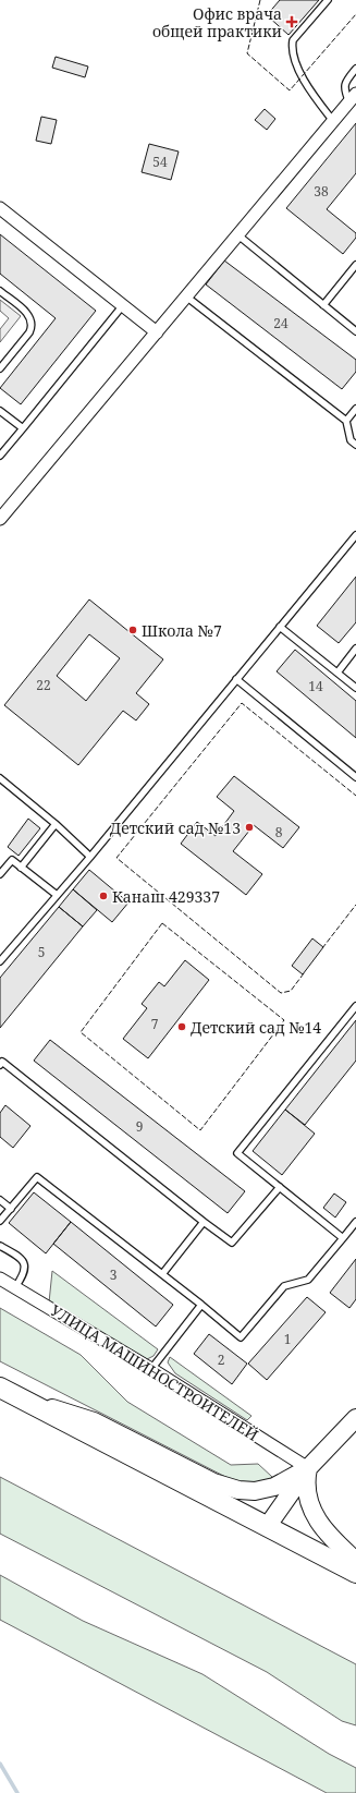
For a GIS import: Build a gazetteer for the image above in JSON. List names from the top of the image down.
{
  "streets": {
    "street": ["УЛИЦА МАШИНОСТРОИТЕЛЕЙ"]
  },
  "places": {
    "health": ["Офис врача общей практики"],
    "other": [
      "Школа №7",
      "Детский сад №13",
      "Канаш 429337",
      "Детский сад №14"
    ]
  },
  "house_numbers": [
    "54",
    "38",
    "24",
    "22",
    "14",
    "8",
    "5",
    "7",
    "9",
    "3",
    "1",
    "2"
  ]
}
